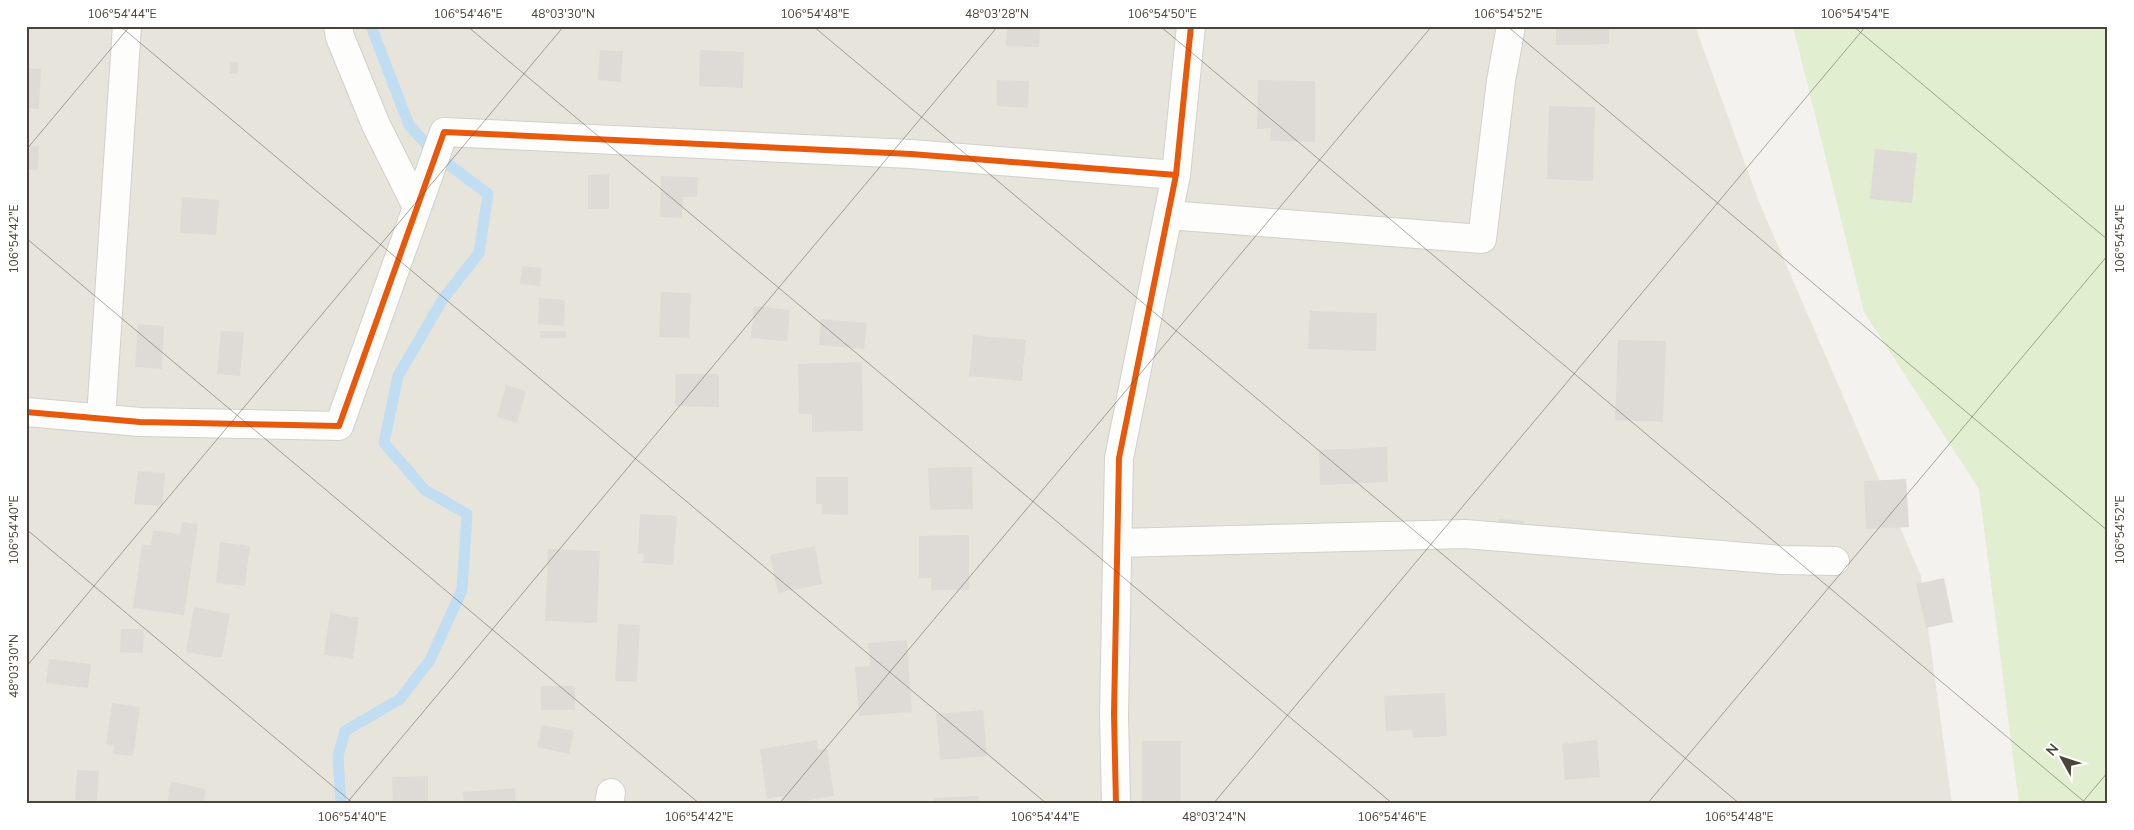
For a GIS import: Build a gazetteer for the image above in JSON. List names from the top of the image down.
{
  "north": "top left",
  "coordinates": [
    "106°54'44\"E",
    "106°54'46\"E",
    "48°03'30\"N",
    "106°54'48\"E",
    "48°03'28\"N",
    "106°54'50\"E",
    "106°54'52\"E",
    "106°54'54\"E",
    "106°54'42\"E",
    "106°54'40\"E",
    "48°03'24\"N"
  ]
}
